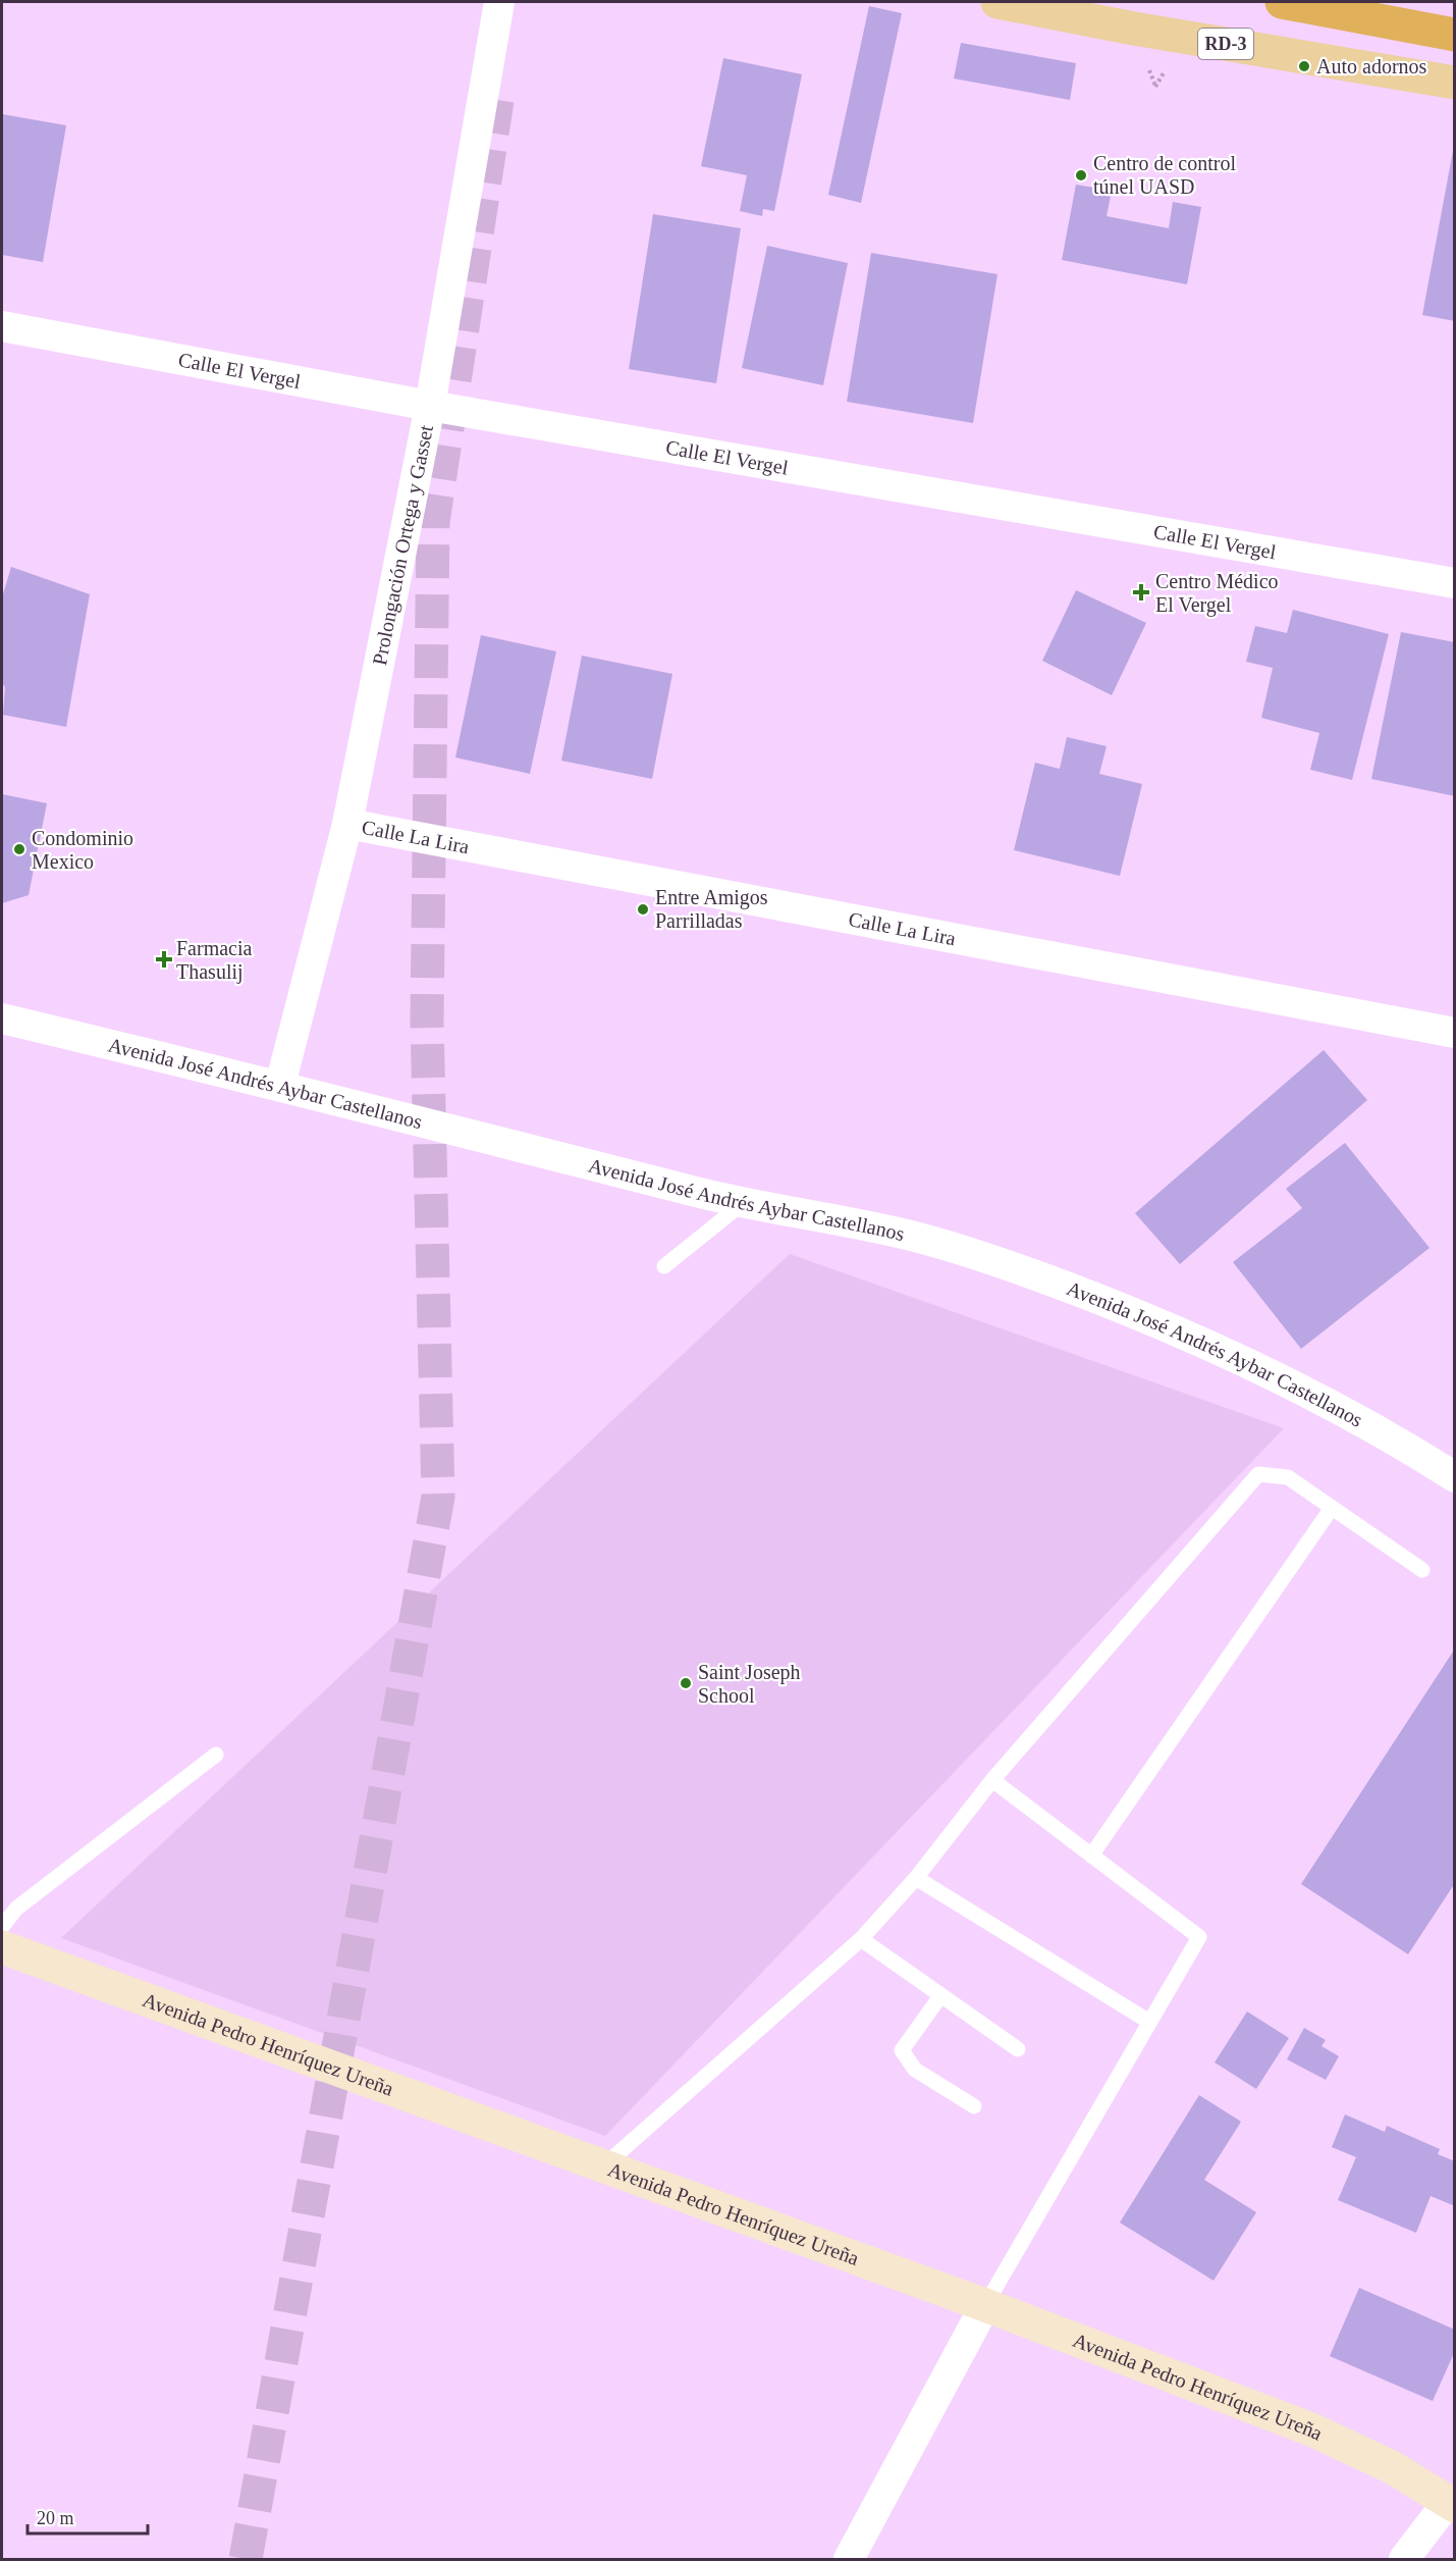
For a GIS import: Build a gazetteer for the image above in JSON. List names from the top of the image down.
{
  "streets": {
    "main road": ["RD-3", "Avenida Pedro Henríquez Ureña"],
    "street": [
      "Calle El Vergel",
      "Prolongación Ortega y Gasset",
      "Calle La Lira",
      "Avenida José Andrés Aybar Castellanos"
    ]
  },
  "crossings": [
    ["Calle El Vergel", "Prolongación Ortega y Gasset"],
    ["Prolongación Ortega y Gasset", "Calle La Lira"],
    ["Prolongación Ortega y Gasset", "Avenida José Andrés Aybar Castellanos"]
  ],
  "places": {
    "other": [
      "Auto adornos",
      "Centro de control túnel UASD",
      "Condominio Mexico",
      "Entre Amigos Parrilladas",
      "Saint Joseph School"
    ],
    "health": ["Centro Médico El Vergel", "Farmacia Thasulij"]
  },
  "scale_bar": "20 m"
}
